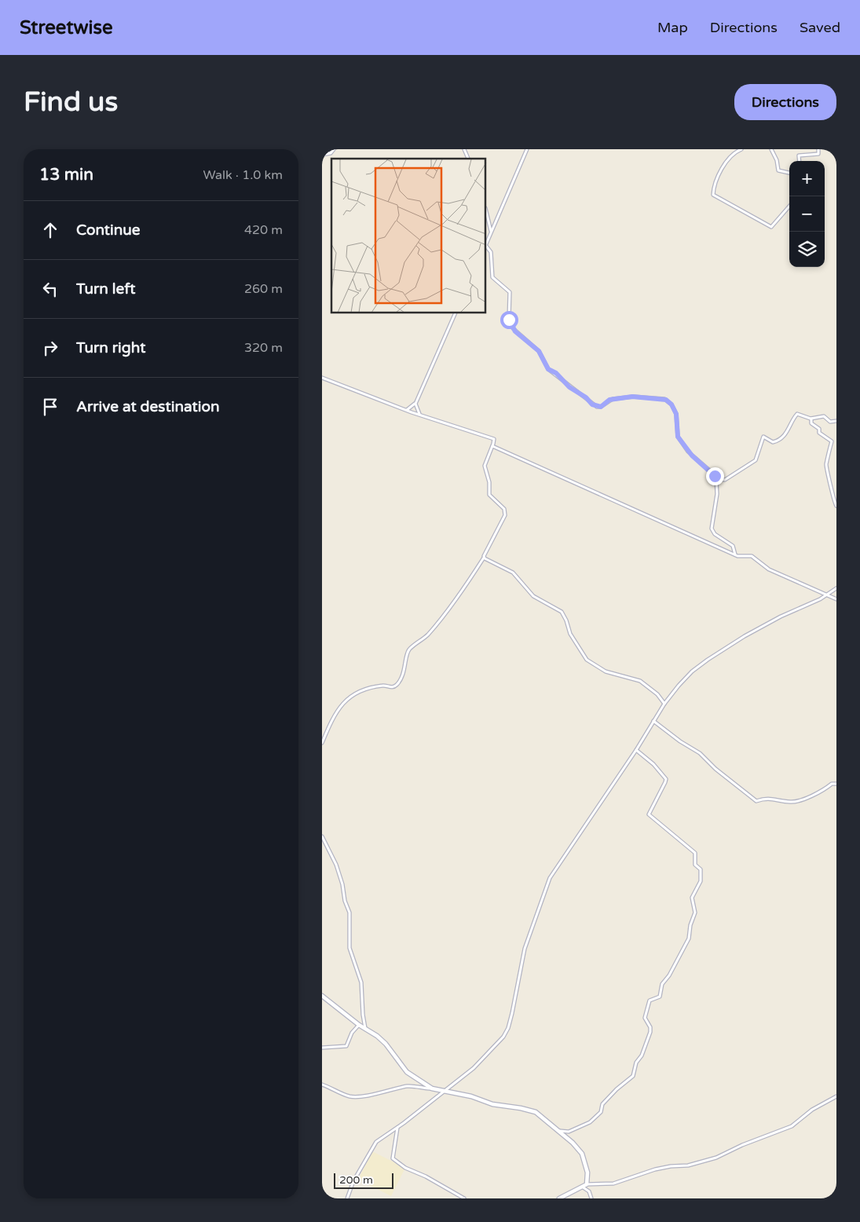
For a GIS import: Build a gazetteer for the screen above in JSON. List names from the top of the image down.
{
  "scale_bar": "200 m",
  "page": {
    "header": "Streetwise",
    "nav": ["Map", "Directions", "Saved"],
    "buttons": "Directions",
    "title": "Find us",
    "heading": ["13 min", "Walk · 1.0 km"],
    "map_buttons": ["+", "−"],
    "list": [
      ["Continue", "420 m"],
      ["Turn left", "260 m"],
      ["Turn right", "320 m"],
      "Arrive at destination"
    ],
    "scale": "200 m"
  }
}
